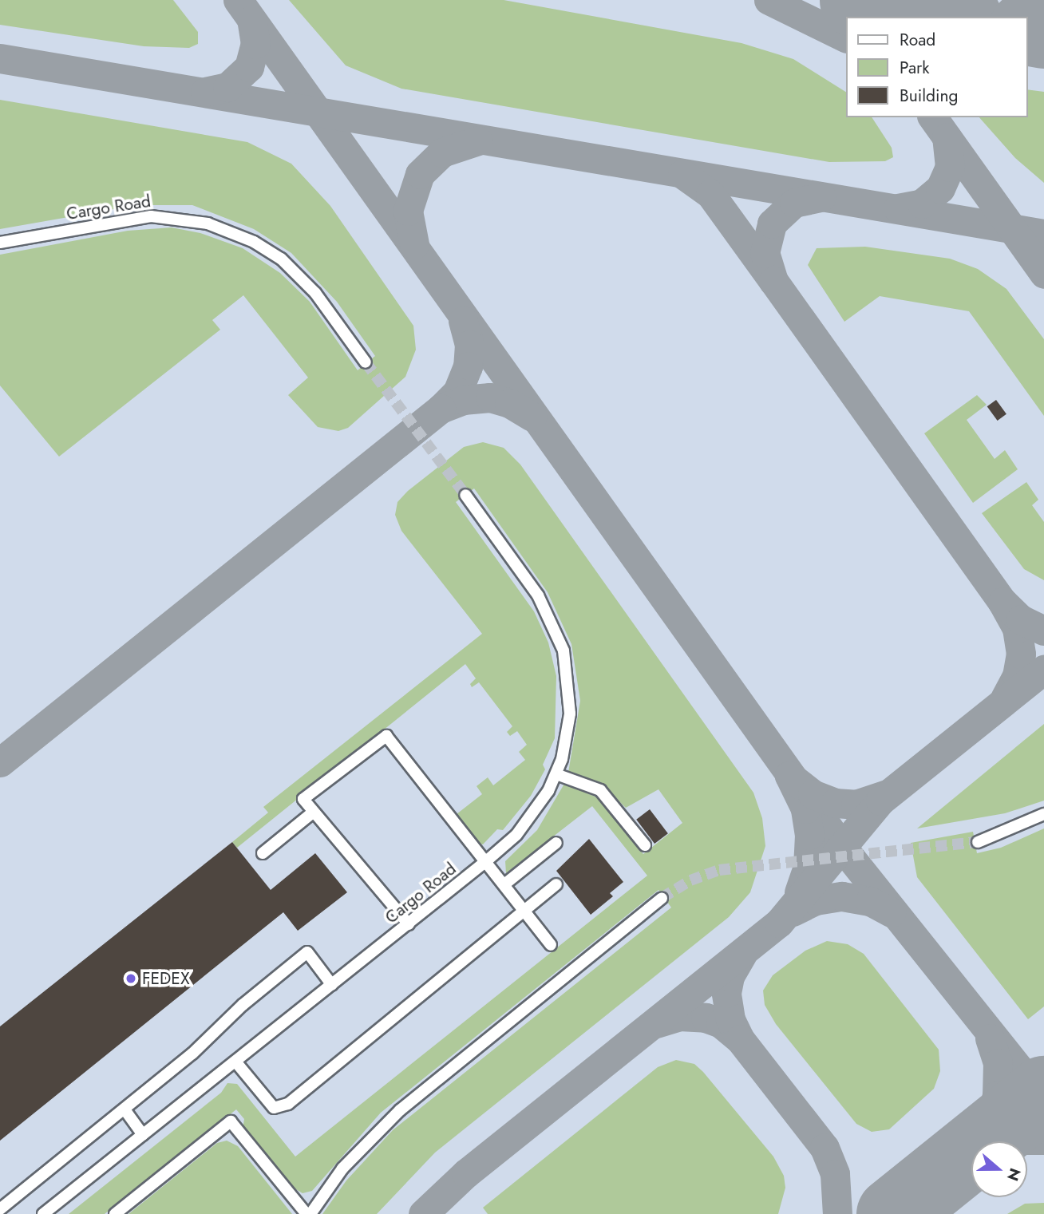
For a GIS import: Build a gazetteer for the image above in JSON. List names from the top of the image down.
{
  "streets": {
    "street": ["Cargo Road"]
  },
  "places": ["FEDEX"],
  "legend": ["Road", "Park", "Building"],
  "north": "right"
}
